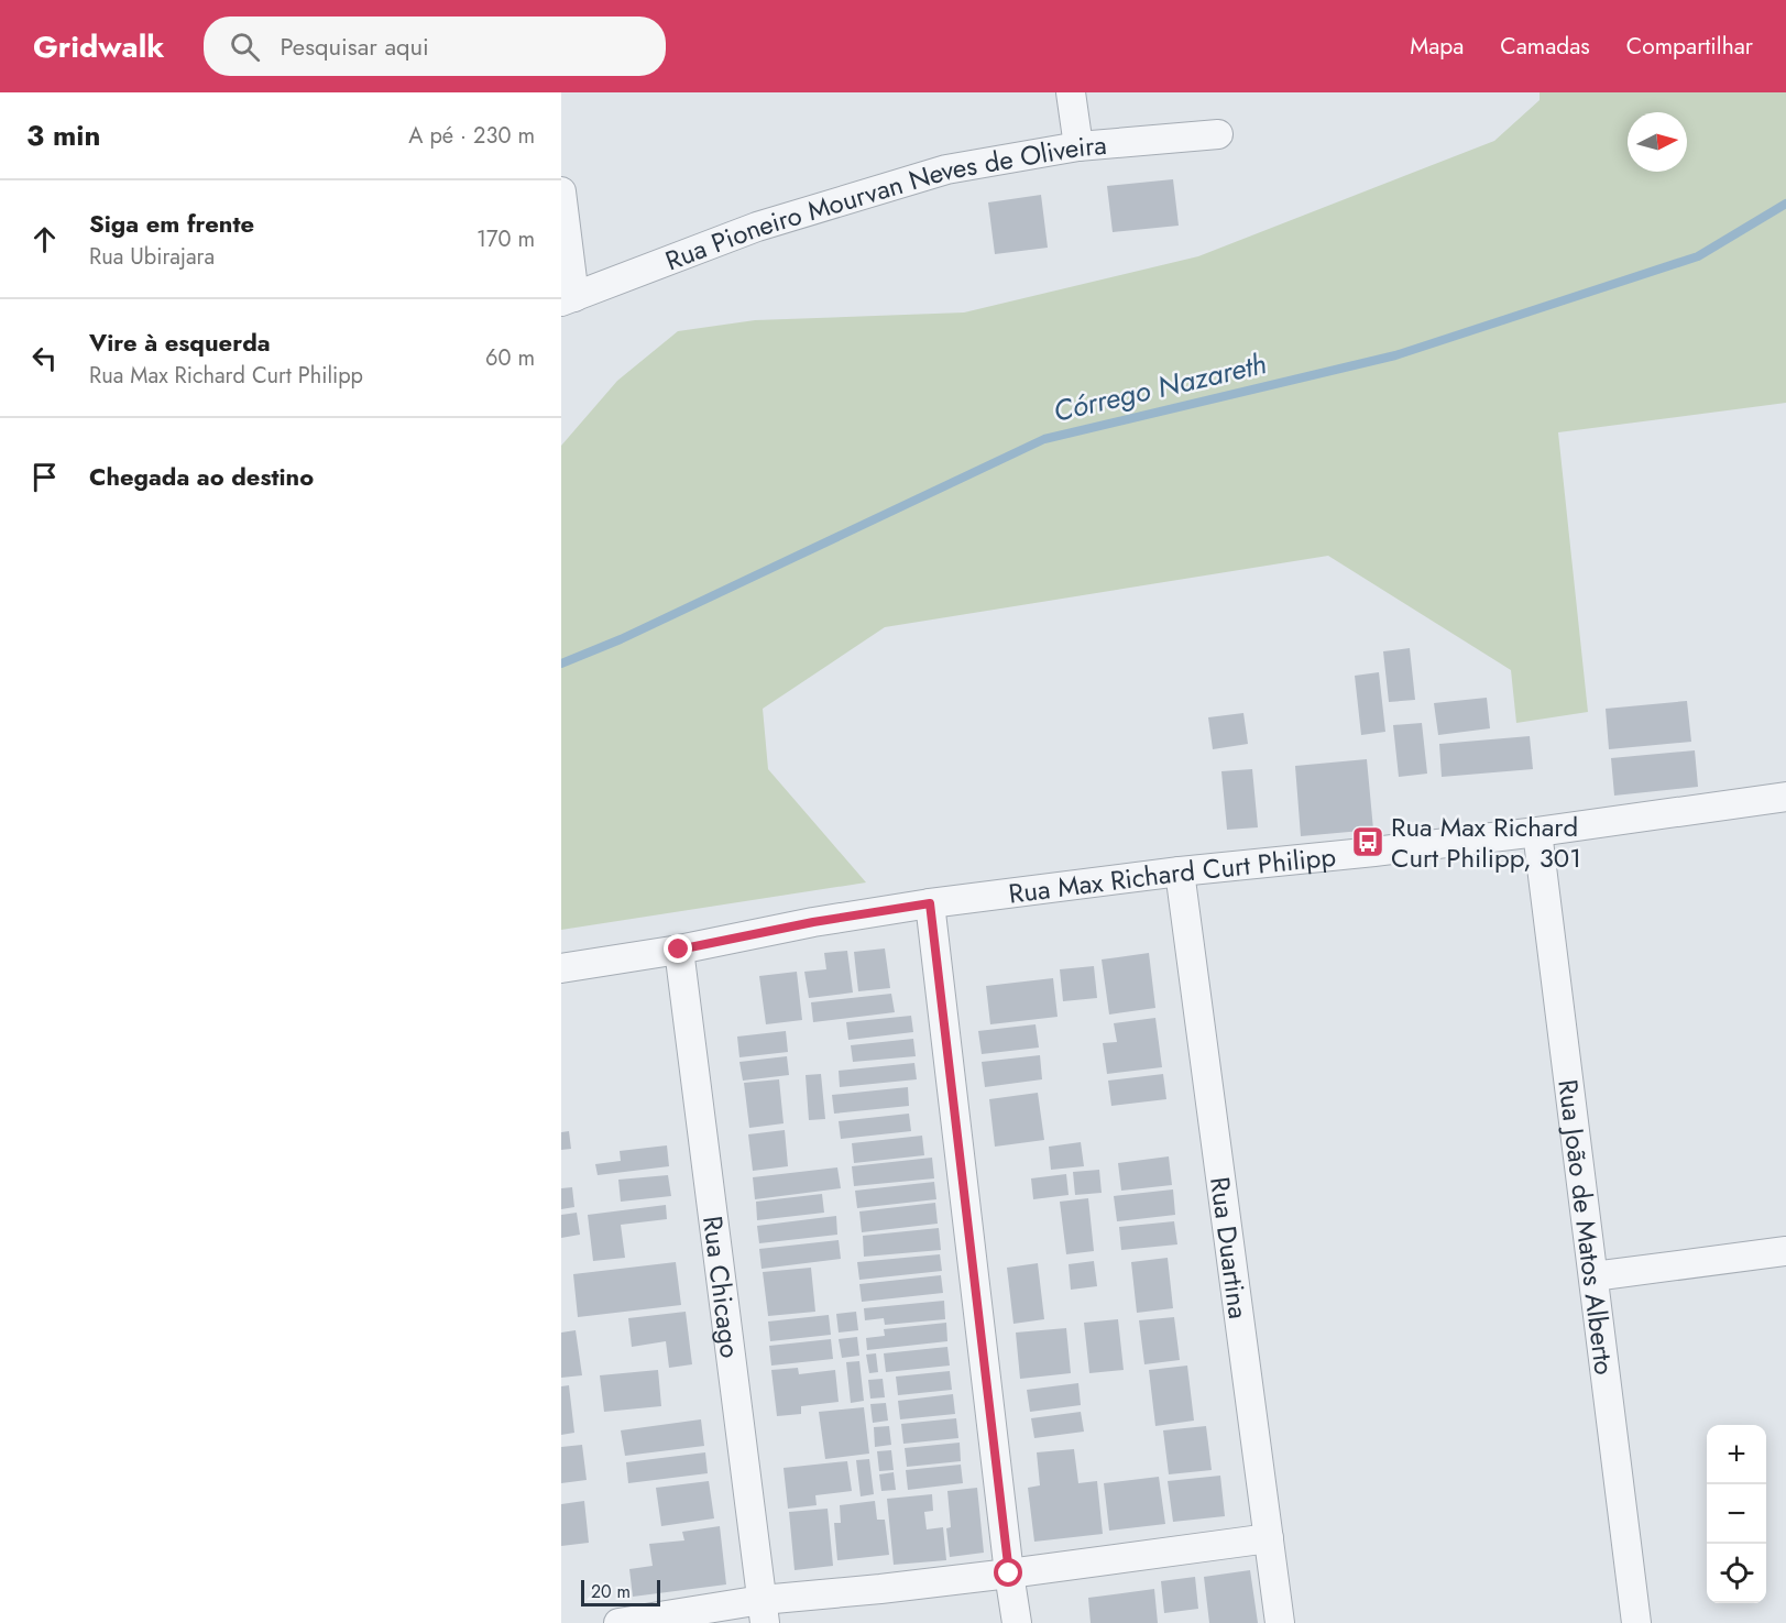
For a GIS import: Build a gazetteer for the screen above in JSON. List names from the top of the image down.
{
  "streets": {
    "street": [
      "Rua Pioneiro Mourvan Neves de Oliveira",
      "Rua Max Richard Curt Philipp",
      "Rua João de Matos Alberto",
      "Rua Duartina",
      "Rua Chicago"
    ]
  },
  "crossings": [
    ["Rua Max Richard Curt Philipp", "Rua João de Matos Alberto"],
    ["Rua Max Richard Curt Philipp", "Rua Duartina"],
    ["Rua Max Richard Curt Philipp", "Rua Chicago"]
  ],
  "water": ["Córrego Nazareth"],
  "places": {
    "bus stop": ["Rua Max Richard Curt Philipp, 301"]
  },
  "scale_bar": "20 m",
  "north": "right",
  "page": {
    "header": "Gridwalk",
    "search": "Pesquisar aqui",
    "nav": ["Mapa", "Camadas", "Compartilhar"],
    "heading": ["3 min", "A pé · 230 m"],
    "list": [
      ["Siga em frente", "Rua Ubirajara", "170 m"],
      ["Vire à esquerda", "Rua Max Richard Curt Philipp", "60 m"],
      "Chegada ao destino"
    ],
    "map_buttons": ["+", "−"],
    "scale": "20 m"
  }
}
